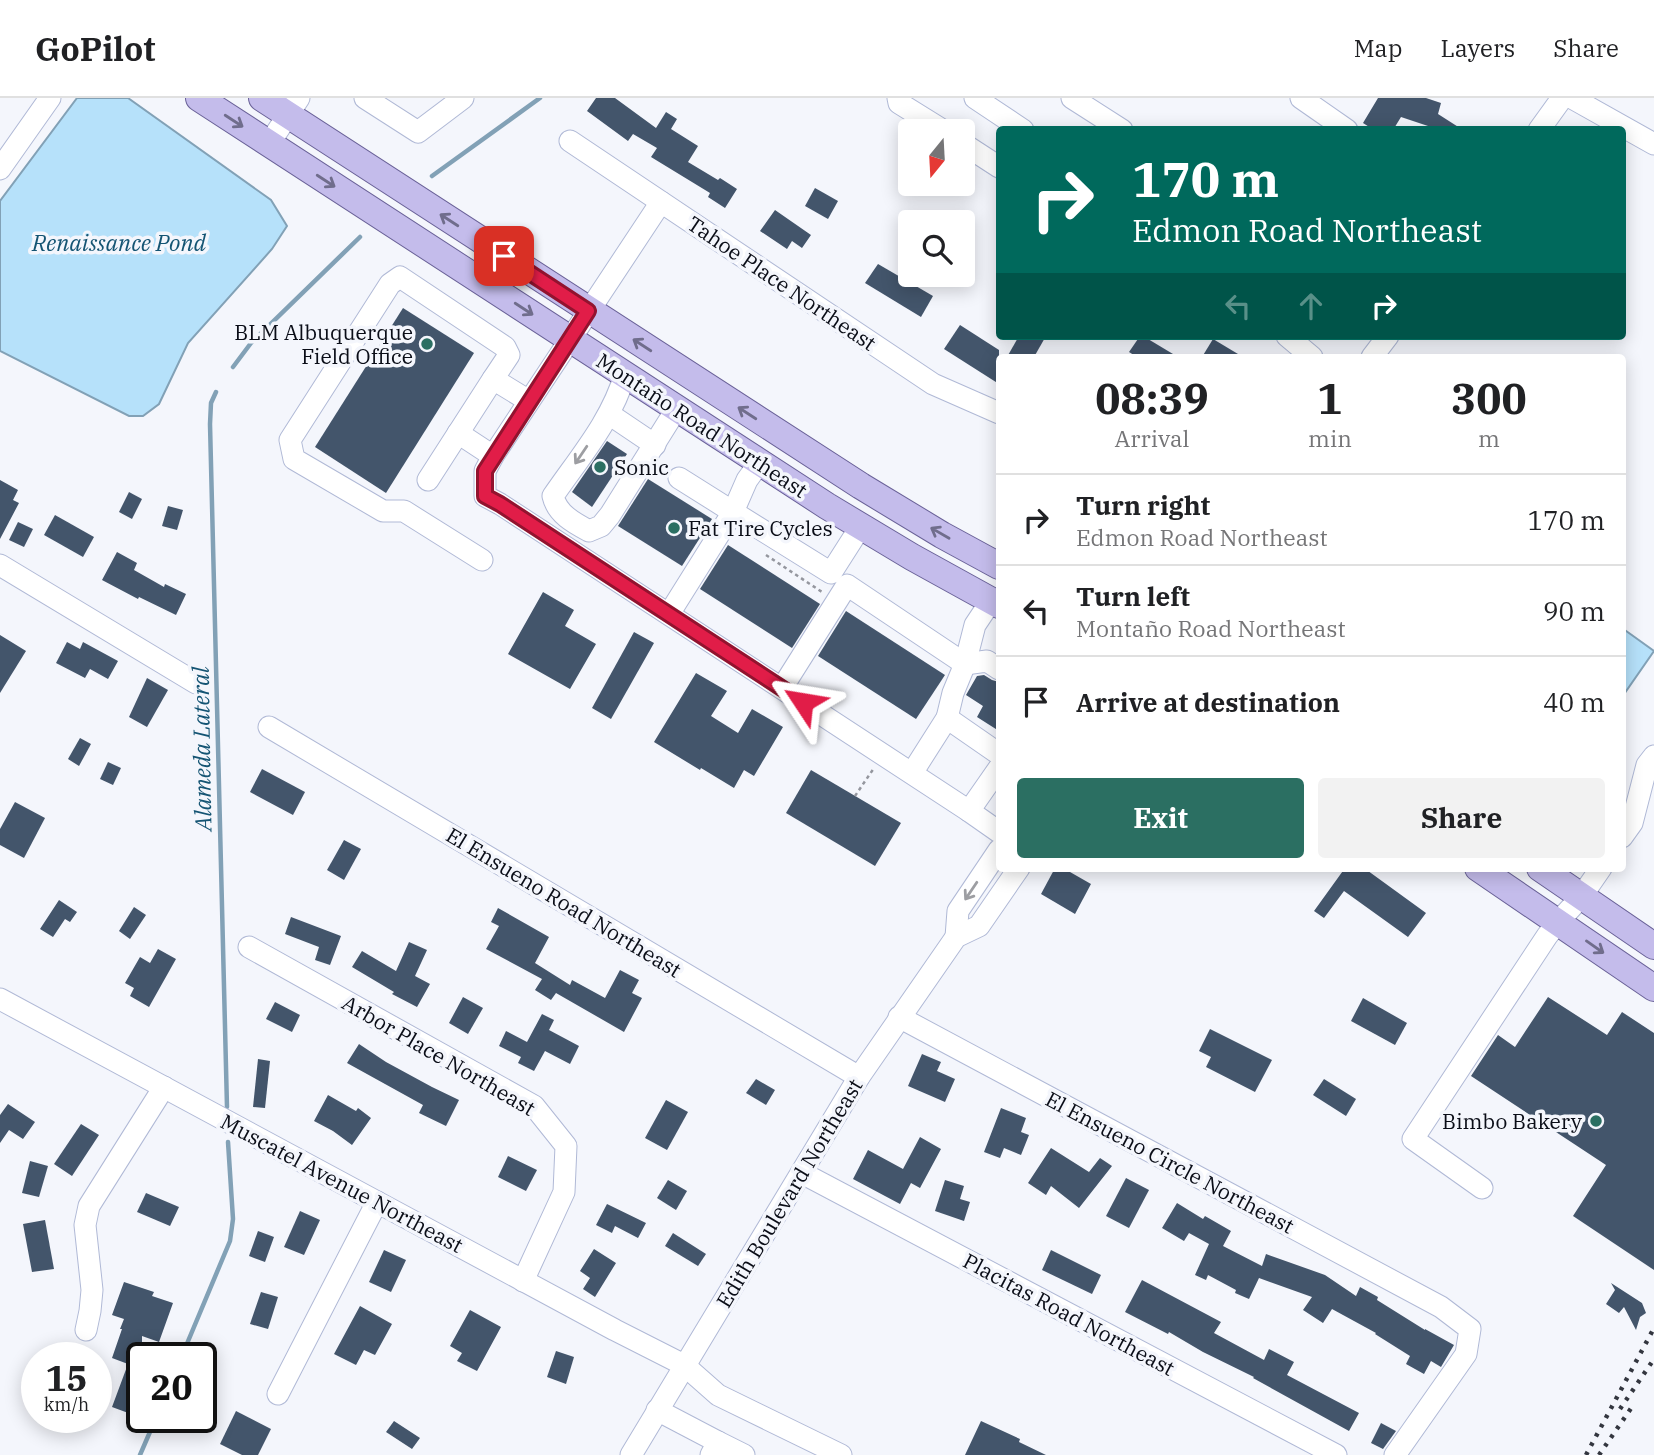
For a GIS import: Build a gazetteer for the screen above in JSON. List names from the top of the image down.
{
  "streets": {
    "main road": ["Montaño Road Northeast"],
    "street": [
      "Tahoe Place Northeast",
      "El Ensueno Road Northeast",
      "Arbor Place Northeast",
      "El Ensueno Circle Northeast",
      "Muscatel Avenue Northeast",
      "Edith Boulevard Northeast",
      "Placitas Road Northeast"
    ]
  },
  "crossings": [
    ["El Ensueno Road Northeast", "Edith Boulevard Northeast"],
    ["Arbor Place Northeast", "Muscatel Avenue Northeast"],
    ["El Ensueno Circle Northeast", "Edith Boulevard Northeast"],
    ["Muscatel Avenue Northeast", "Edith Boulevard Northeast"],
    ["Edith Boulevard Northeast", "Placitas Road Northeast"]
  ],
  "water": ["Renaissance Pond", "Alameda Lateral"],
  "places": [
    "BLM Albuquerque Field Office",
    "Sonic",
    "Fat Tire Cycles",
    "Bimbo Bakery"
  ],
  "north": "bottom",
  "page": {
    "header": "GoPilot",
    "nav": ["Map", "Layers", "Share"],
    "turn": ["170 m", "Edmon Road Northeast"],
    "eta": [
      "08:39",
      "Arrival",
      "1",
      "min",
      "300",
      "m"
    ],
    "list": [
      {
        "name": "Turn right",
        "note": "Edmon Road Northeast",
        "value": "170 m"
      },
      {
        "name": "Turn left",
        "note": "Montaño Road Northeast",
        "value": "90 m"
      },
      {
        "name": "Arrive at destination",
        "value": "40 m"
      }
    ],
    "buttons": ["Exit", "Share"],
    "speed": "15 km/h",
    "limit": "20"
  }
}
